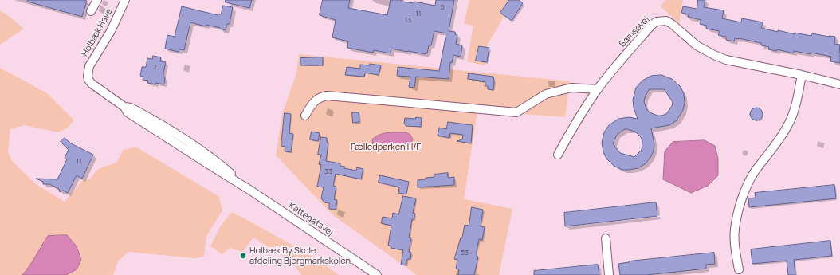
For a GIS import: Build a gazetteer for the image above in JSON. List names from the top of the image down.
{
  "streets": {
    "street": ["Samsøvej", "Holbæk Have", "Kattegatsvej"]
  },
  "crossings": [
    ["Holbæk Have", "Kattegatsvej"]
  ],
  "parks": ["Fælledparken H/F"],
  "places": ["Holbæk By Skole afdeling Bjergmarkskolen"],
  "house_numbers": [
    "5",
    "11",
    "13",
    "2",
    "11",
    "33",
    "53"
  ]
}
